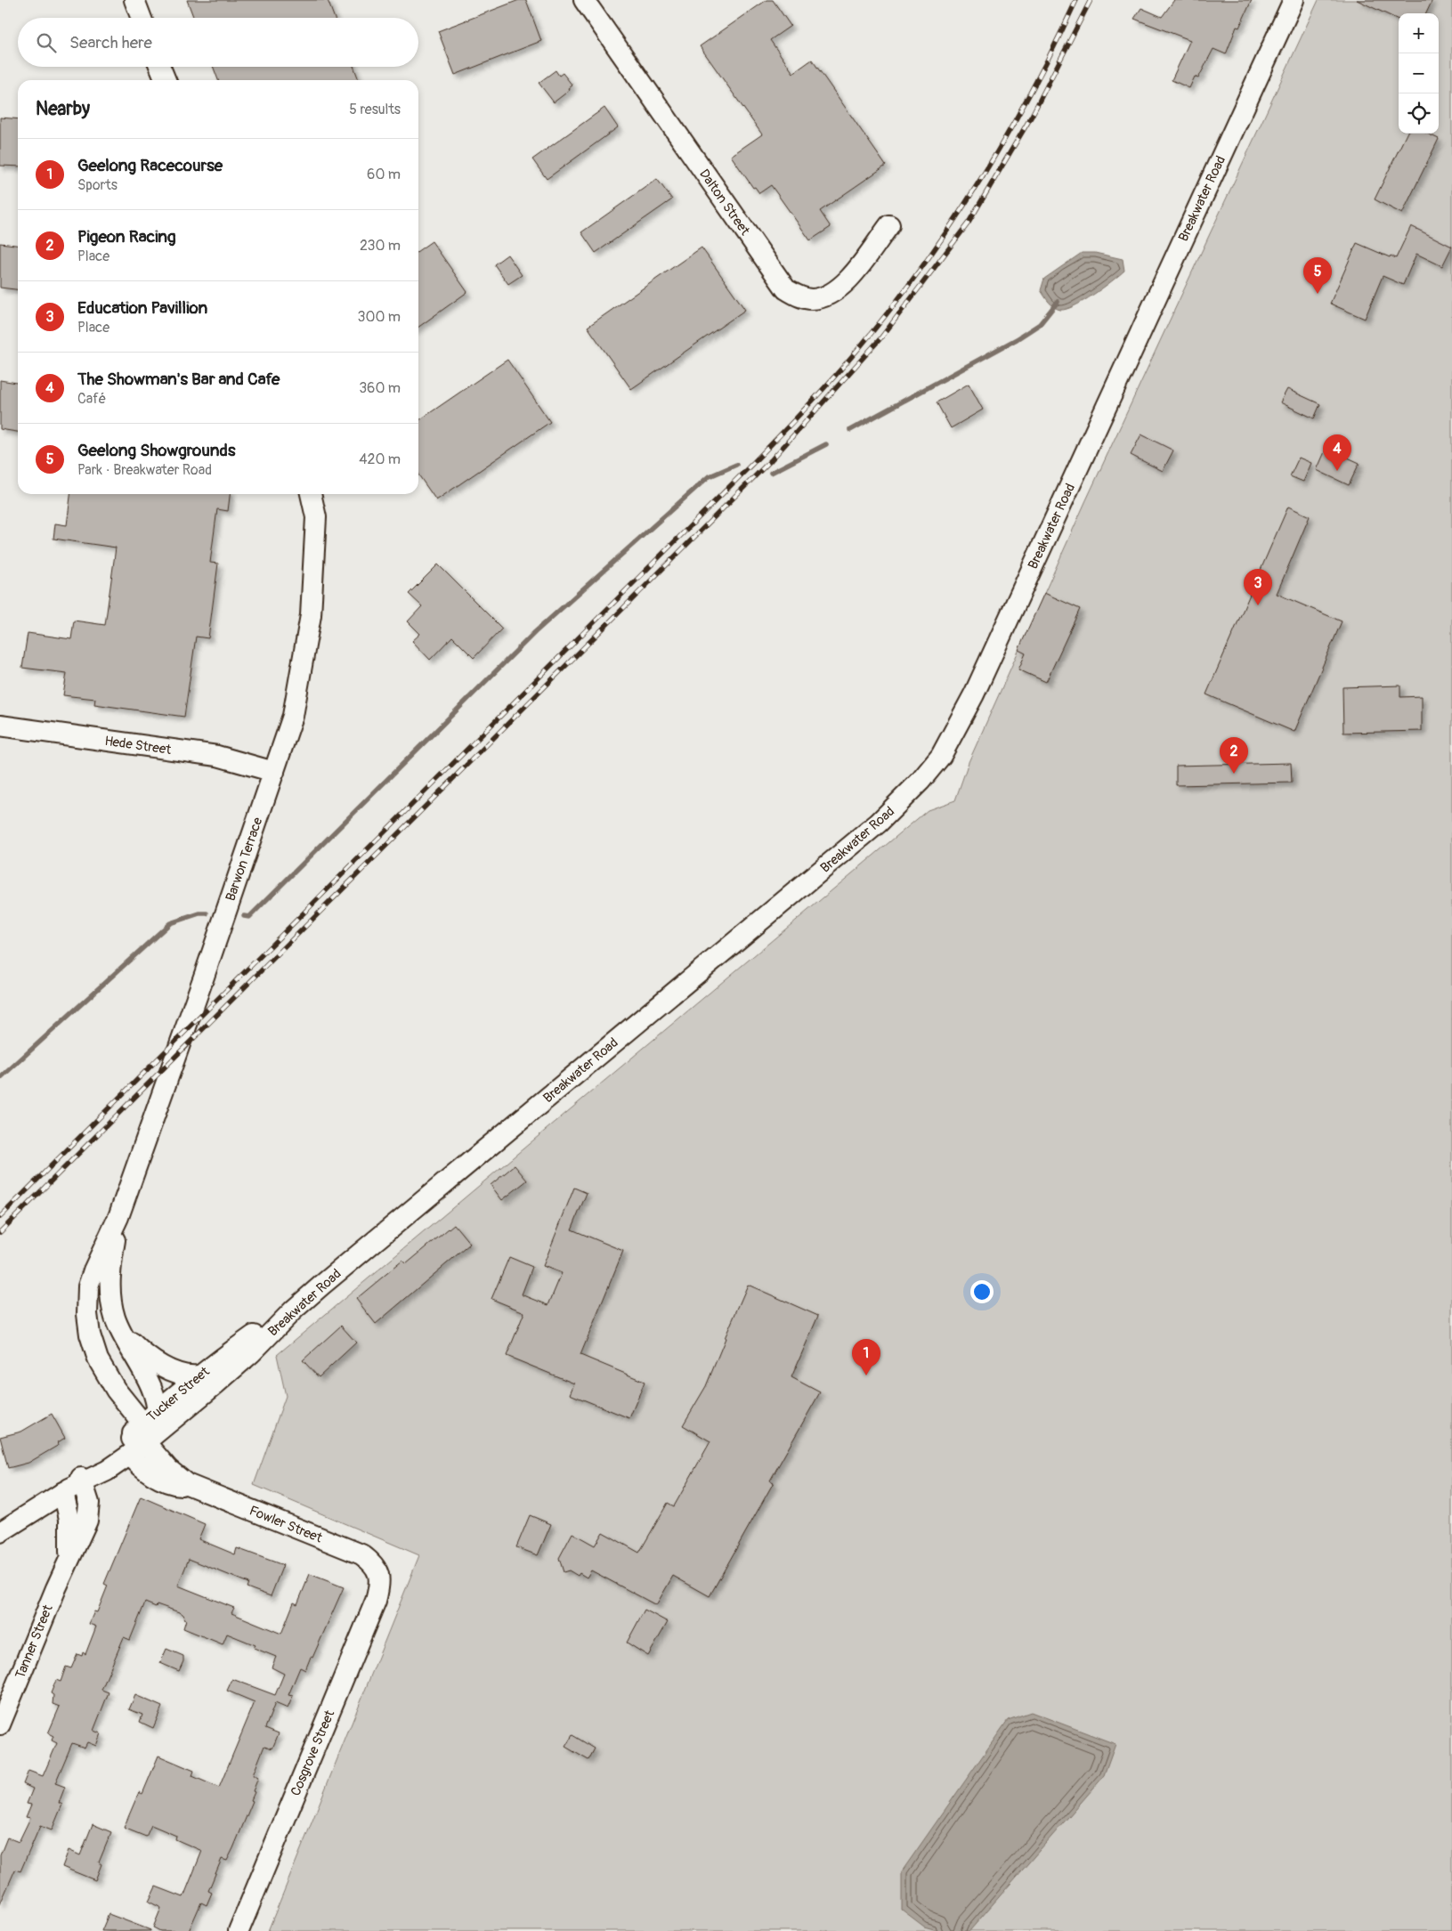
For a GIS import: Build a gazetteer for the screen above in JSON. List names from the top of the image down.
{
  "streets": {
    "street": [
      "Breakwater Road",
      "Dalton Street",
      "Hede Street",
      "Barwon Terrace",
      "Tucker Street",
      "Fowler Street",
      "Tanner Street",
      "Cosgrove Street"
    ]
  },
  "crossings": [
    ["Breakwater Road", "Tucker Street"],
    ["Hede Street", "Barwon Terrace"],
    ["Barwon Terrace", "Tucker Street"],
    ["Barwon Terrace", "Fowler Street"],
    ["Tucker Street", "Fowler Street"],
    ["Tucker Street", "Tanner Street"],
    ["Fowler Street", "Cosgrove Street"]
  ],
  "page": {
    "map_buttons": ["+", "−"],
    "search": "Search here",
    "heading": ["Nearby", "5 results"],
    "list": [
      {
        "mark": "1",
        "name": "Geelong Racecourse",
        "note": "Sports",
        "value": "60 m"
      },
      {
        "mark": "2",
        "name": "Pigeon Racing",
        "note": "Place",
        "value": "230 m"
      },
      {
        "mark": "3",
        "name": "Education Pavillion",
        "note": "Place",
        "value": "300 m"
      },
      {
        "mark": "4",
        "name": "The Showman's Bar and Cafe",
        "note": "Café",
        "value": "360 m"
      },
      {
        "mark": "5",
        "name": "Geelong Showgrounds",
        "note": "Park · Breakwater Road",
        "value": "420 m"
      }
    ],
    "pins": [
      "5",
      "4",
      "3",
      "2",
      "1"
    ]
  }
}
